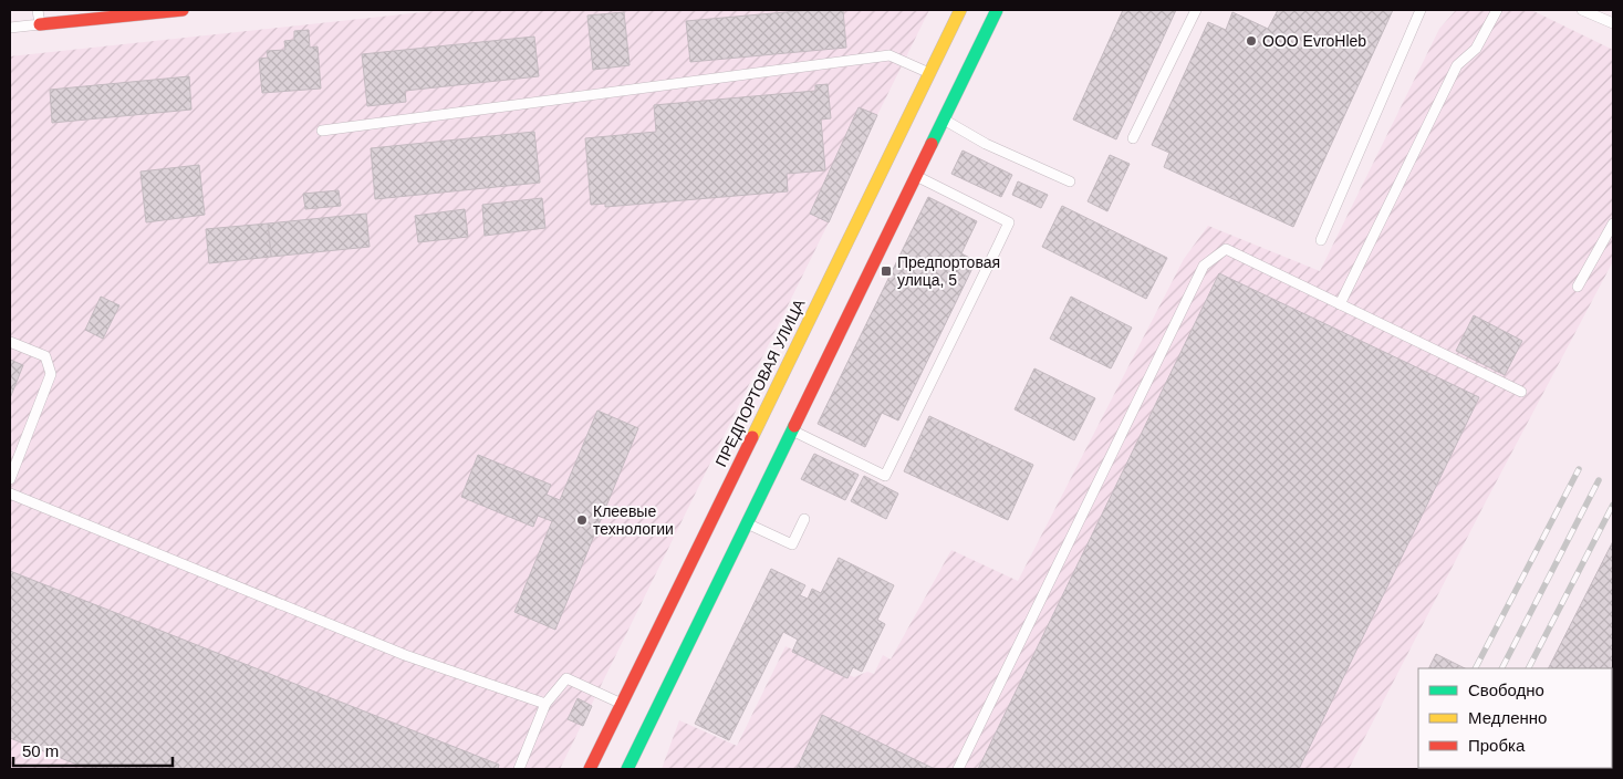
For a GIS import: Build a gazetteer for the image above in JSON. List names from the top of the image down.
{
  "streets": {
    "main road": ["ПРЕДПОРТОВАЯ УЛИЦА"]
  },
  "places": {
    "other": ["OOO EvroHleb", "Клеевые технологии"],
    "transit": ["Предпортовая улица, 5"]
  },
  "legend": ["Свободно", "Медленно", "Пробка"],
  "scale_bar": "50 m"
}
